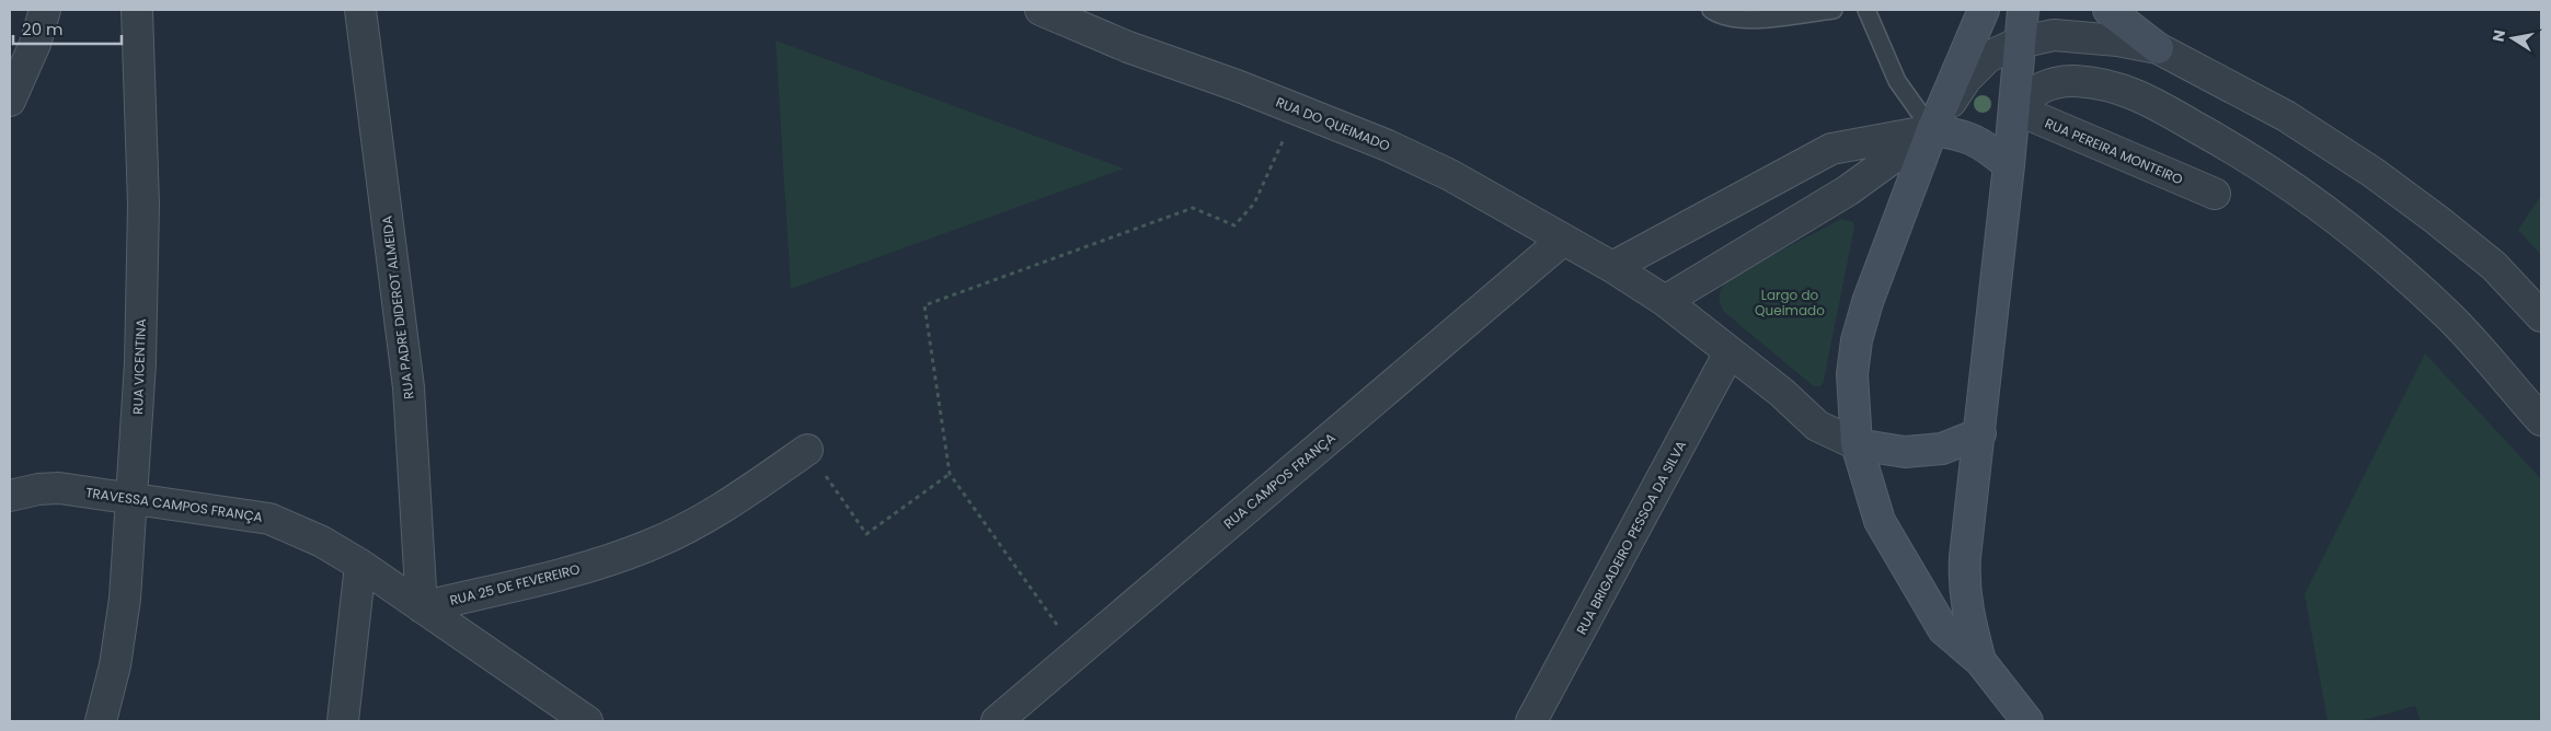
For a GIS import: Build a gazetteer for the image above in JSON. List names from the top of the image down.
{
  "streets": {
    "street": [
      "RUA DO QUEIMADO",
      "RUA PEREIRA MONTEIRO",
      "RUA PADRE DIDEROT ALMEIDA",
      "RUA VICENTINA",
      "RUA CAMPOS FRANÇA",
      "TRAVESSA CAMPOS FRANÇA",
      "RUA BRIGADEIRO PESSOA DA SILVA",
      "RUA 25 DE FEVEREIRO"
    ]
  },
  "crossings": [
    ["RUA DO QUEIMADO", "RUA CAMPOS FRANÇA"],
    ["RUA PADRE DIDEROT ALMEIDA", "TRAVESSA CAMPOS FRANÇA"],
    ["RUA PADRE DIDEROT ALMEIDA", "RUA 25 DE FEVEREIRO"],
    ["RUA VICENTINA", "TRAVESSA CAMPOS FRANÇA"],
    ["TRAVESSA CAMPOS FRANÇA", "RUA 25 DE FEVEREIRO"]
  ],
  "parks": ["Largo do Queimado"],
  "scale_bar": "20 m",
  "north": "left"
}
